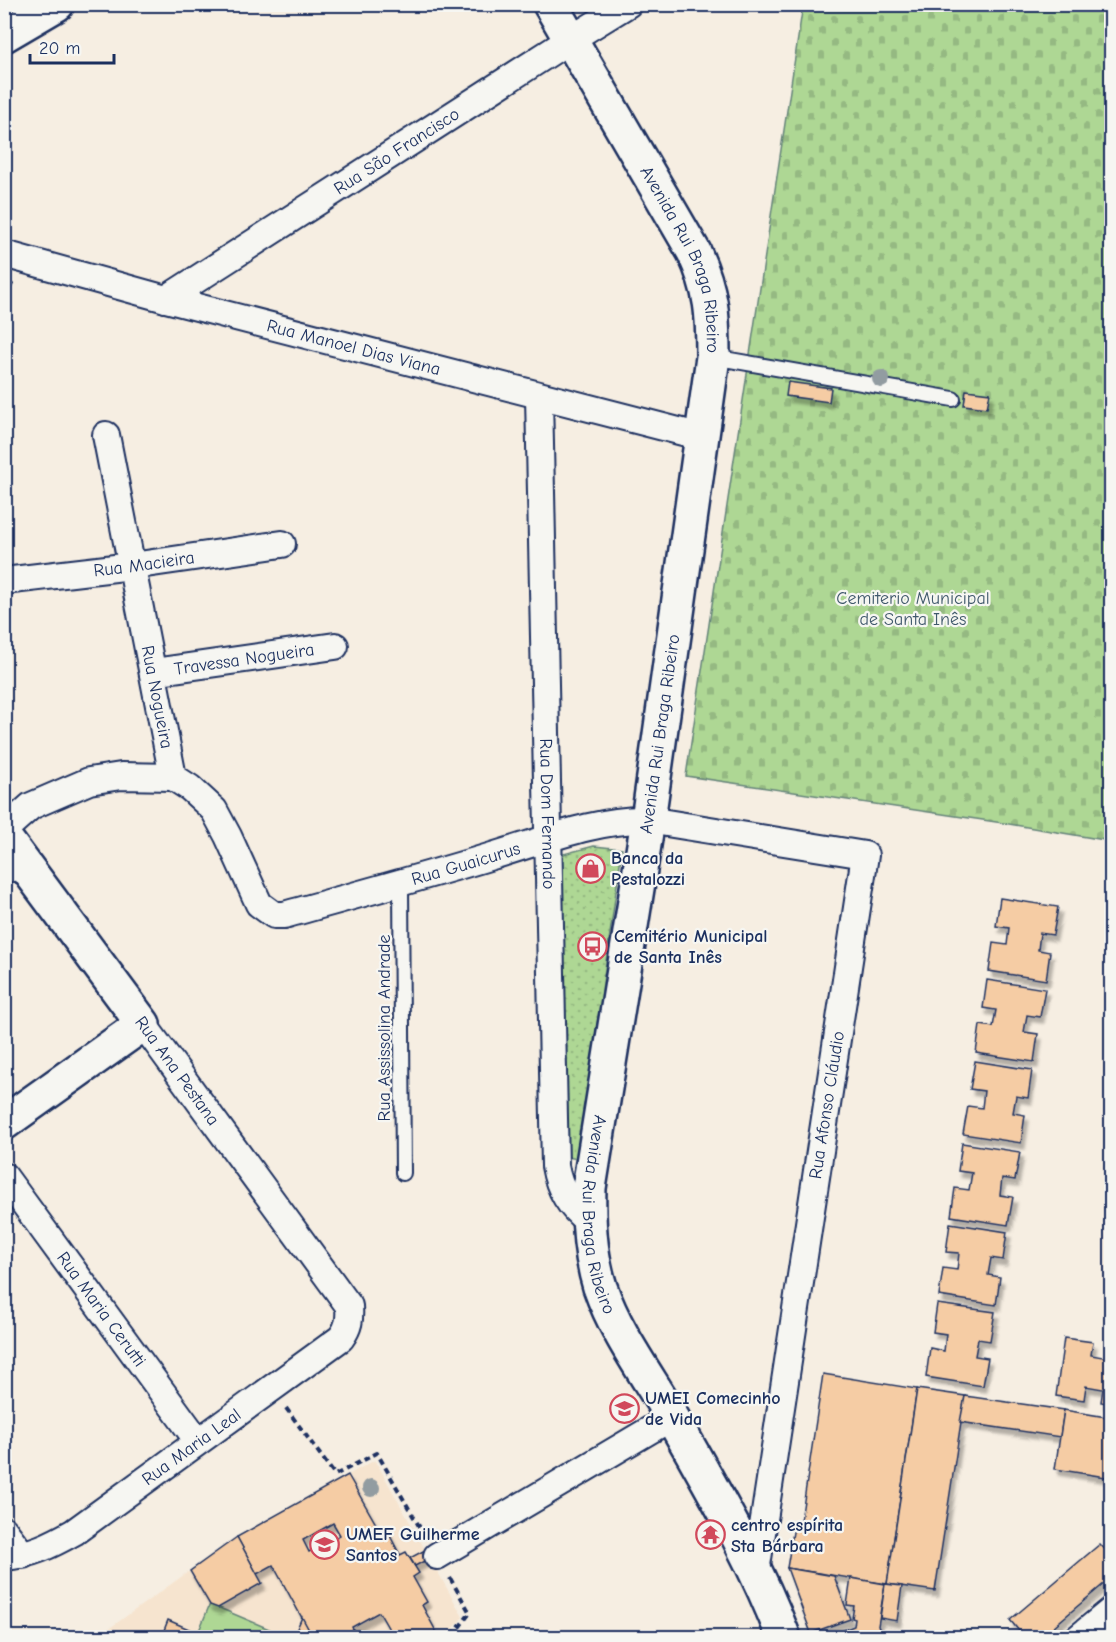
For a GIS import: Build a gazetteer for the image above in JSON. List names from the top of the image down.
{
  "streets": {
    "main road": ["Avenida Rui Braga Ribeiro", "Rua Ana Pestana"],
    "street": [
      "Rua São Francisco",
      "Rua Manoel Dias Viana",
      "Rua Macieira",
      "Travessa Nogueira",
      "Rua Nogueira",
      "Rua Dom Fernando",
      "Rua Guaicurus",
      "Rua Afonso Cláudio",
      "Rua Maria Cerutti",
      "Rua Maria Leal"
    ],
    "lane": ["Rua Assissolina Andrade"]
  },
  "crossings": [
    ["Rua São Francisco", "Avenida Rui Braga Ribeiro"],
    ["Rua São Francisco", "Rua Manoel Dias Viana"],
    ["Avenida Rui Braga Ribeiro", "Rua Manoel Dias Viana"],
    ["Avenida Rui Braga Ribeiro", "Rua Dom Fernando"],
    ["Avenida Rui Braga Ribeiro", "Rua Guaicurus"],
    ["Avenida Rui Braga Ribeiro", "Rua Afonso Cláudio"],
    ["Rua Manoel Dias Viana", "Rua Dom Fernando"],
    ["Rua Macieira", "Rua Nogueira"],
    ["Travessa Nogueira", "Rua Nogueira"],
    ["Rua Nogueira", "Rua Guaicurus"],
    ["Rua Dom Fernando", "Rua Guaicurus"],
    ["Rua Guaicurus", "Rua Assissolina Andrade"],
    ["Rua Guaicurus", "Rua Afonso Cláudio"],
    ["Rua Ana Pestana", "Rua Maria Leal"],
    ["Rua Maria Cerutti", "Rua Maria Leal"]
  ],
  "parks": ["Cemiterio Municipal de Santa Inês"],
  "places": {
    "shop": ["Banca da Pestalozzi"],
    "bus stop": ["Cemitério Municipal de Santa Inês"],
    "school or university": ["UMEI Comecinho de Vida", "UMEF Guilherme Santos"],
    "temple": ["centro espírita Sta Bárbara"]
  },
  "scale_bar": "20 m"
}
